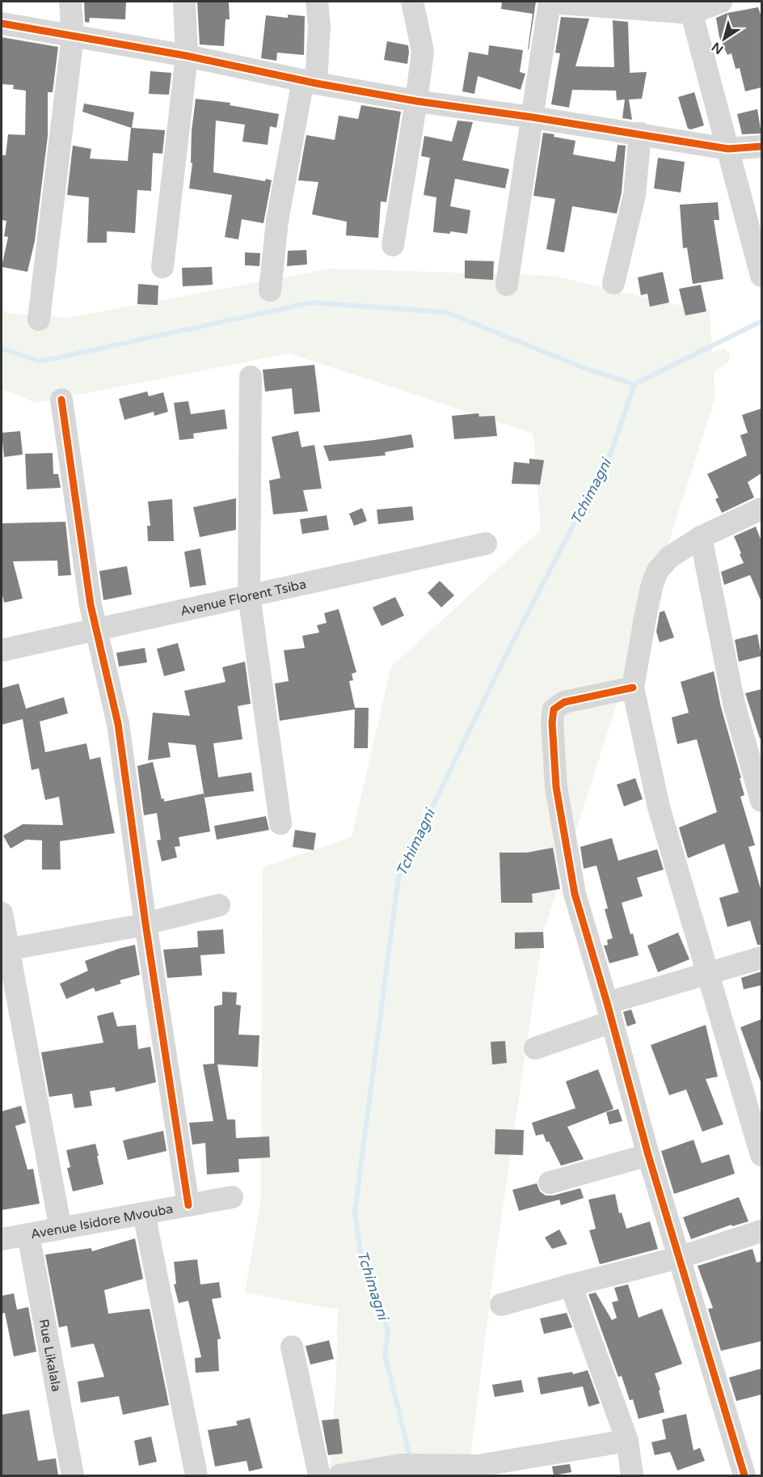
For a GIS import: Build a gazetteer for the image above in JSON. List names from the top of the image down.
{
  "streets": {
    "street": ["Avenue Florent Tsiba", "Avenue Isidore Mvouba", "Rue Likalala"]
  },
  "crossings": [
    ["Avenue Isidore Mvouba", "Rue Likalala"]
  ],
  "water": ["Tchimagni"],
  "north": "bottom left"
}
